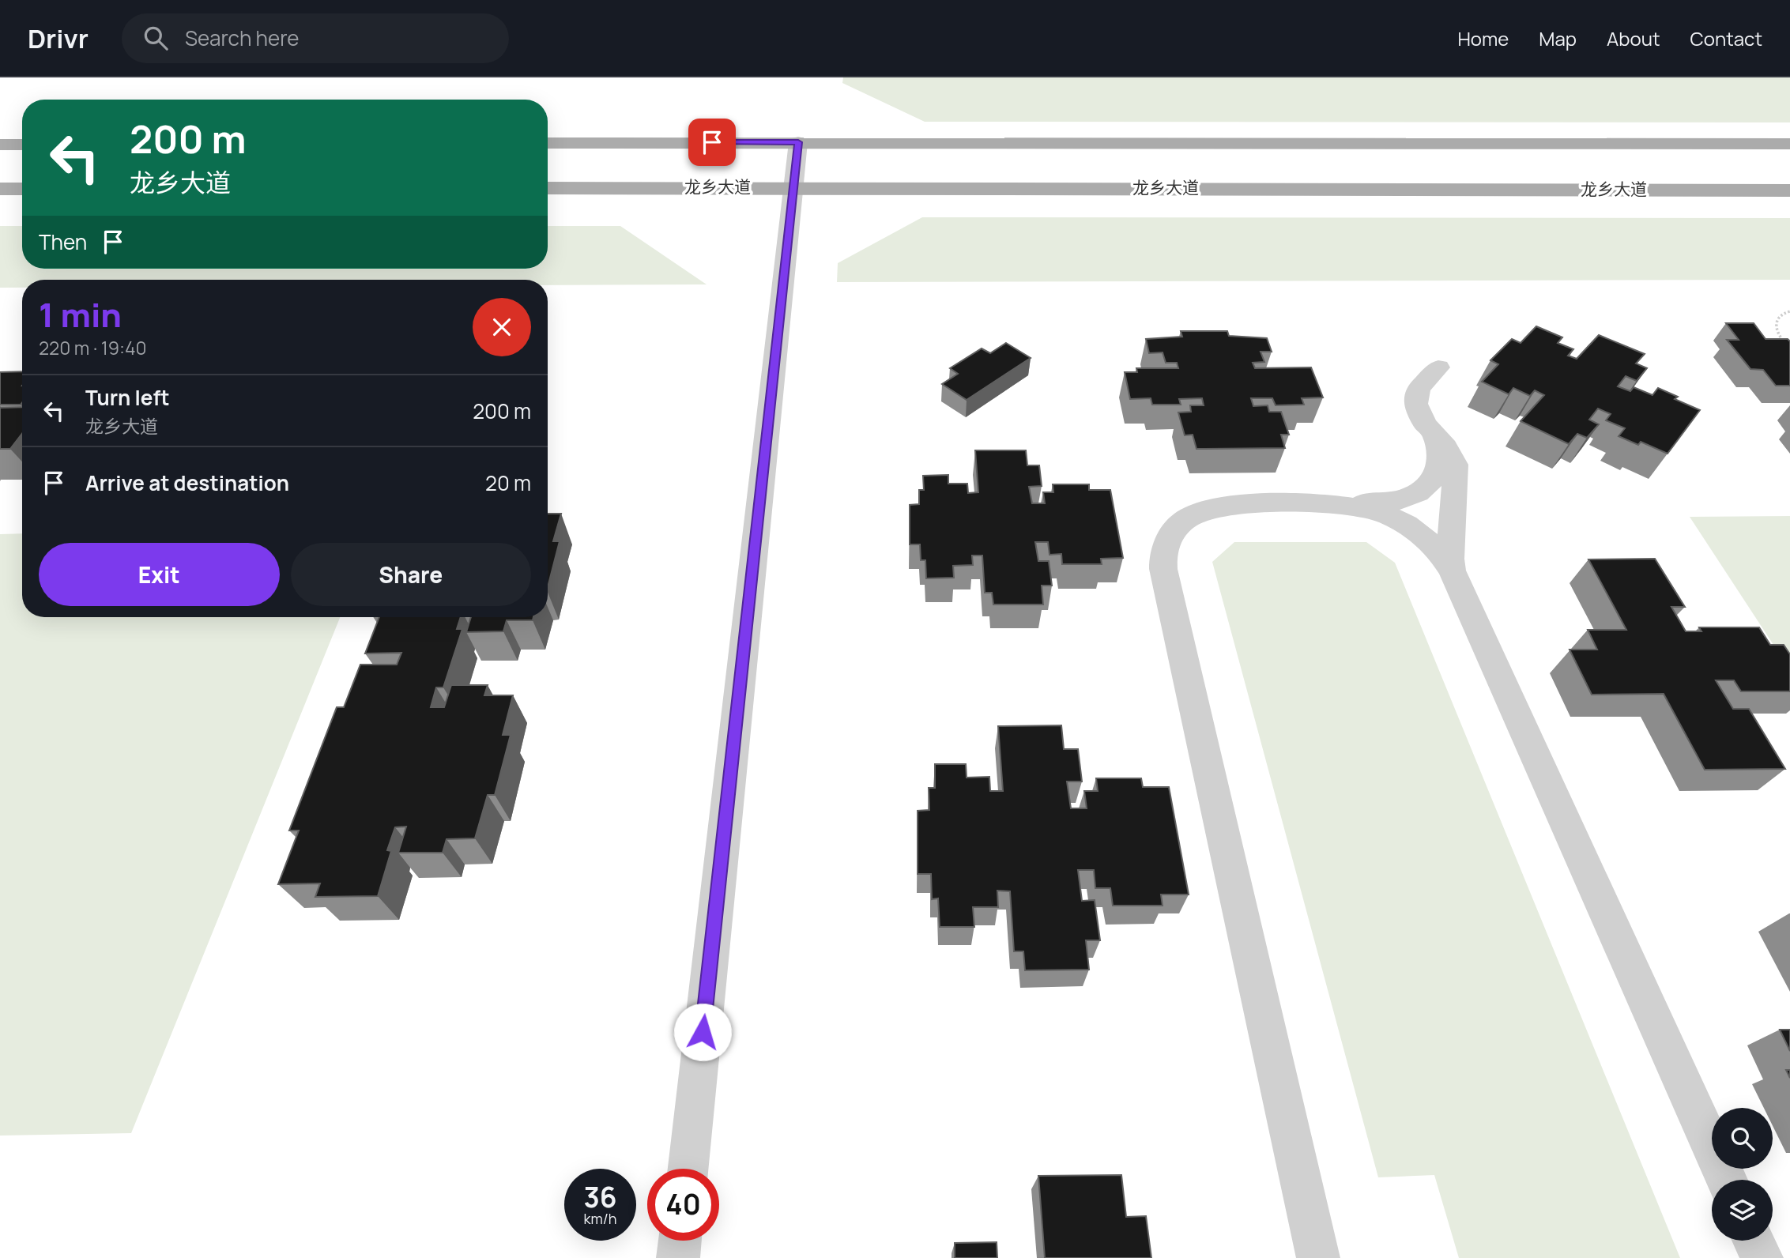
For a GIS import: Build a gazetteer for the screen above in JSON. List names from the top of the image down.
{
  "streets": {
    "main road": ["龙乡大道"]
  },
  "page": {
    "header": "Drivr",
    "search": "Search here",
    "nav": [
      "Home",
      "Map",
      "About",
      "Contact"
    ],
    "turn": ["200 m", "龙乡大道"],
    "then": "Then",
    "heading": ["1 min", "220 m · 19:40"],
    "list": [
      {
        "name": "Turn left",
        "note": "龙乡大道",
        "value": "200 m"
      },
      {
        "name": "Arrive at destination",
        "value": "20 m"
      }
    ],
    "buttons": ["Exit", "Share"],
    "speed": "36 km/h",
    "limit": "40"
  }
}
